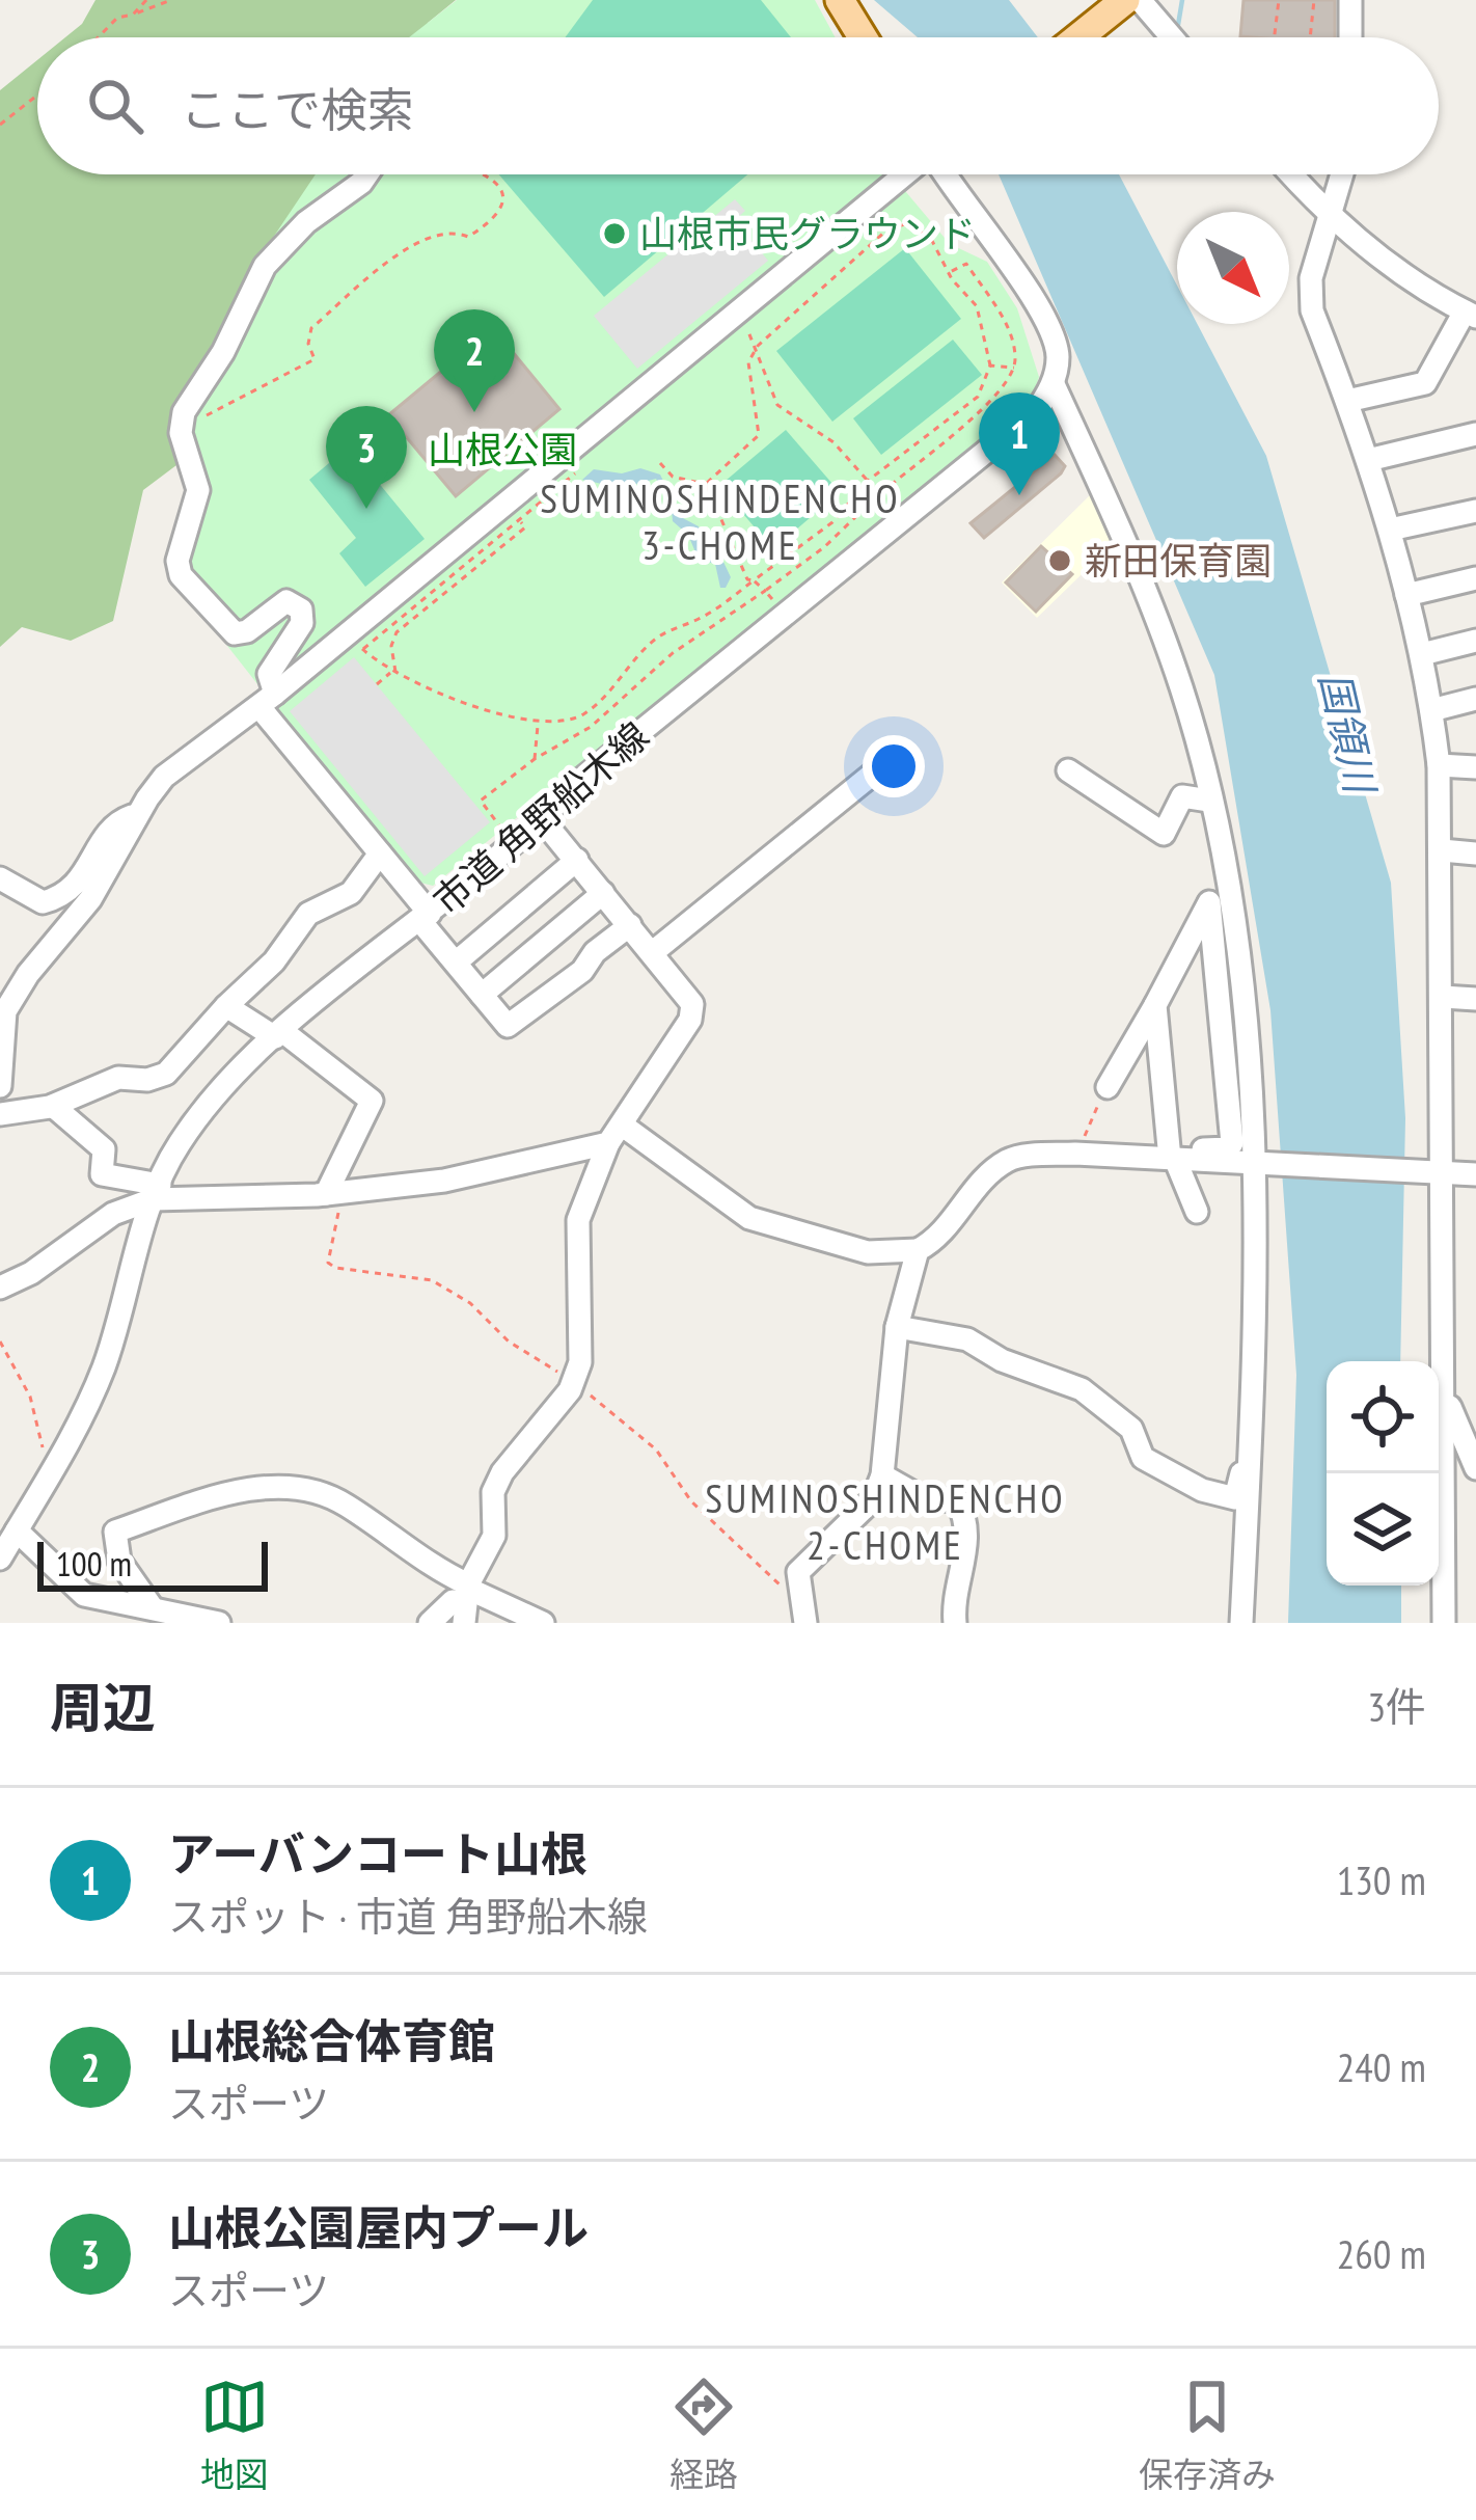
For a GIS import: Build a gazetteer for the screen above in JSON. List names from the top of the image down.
{
  "streets": {
    "street": ["市道 角野船木線"]
  },
  "districts": ["SUMINOSHINDENCHO 3-CHOME", "SUMINOSHINDENCHO 2-CHOME"],
  "water": ["国領川"],
  "parks": ["山根公園"],
  "places": ["山根市民グラウンド", "新田保育園"],
  "scale_bar": "100 m",
  "north": "bottom right",
  "page": {
    "search": "ここで検索",
    "pins": ["2", "1", "3"],
    "scale": "100 m",
    "heading": ["周辺", "3件"],
    "list": [
      {
        "mark": "1",
        "name": "アーバンコート山根",
        "note": "スポット · 市道 角野船木線",
        "value": "130 m"
      },
      {
        "mark": "2",
        "name": "山根総合体育館",
        "note": "スポーツ",
        "value": "240 m"
      },
      {
        "mark": "3",
        "name": "山根公園屋内プール",
        "note": "スポーツ",
        "value": "260 m"
      }
    ],
    "nav": ["地図", "経路", "保存済み"]
  }
}
